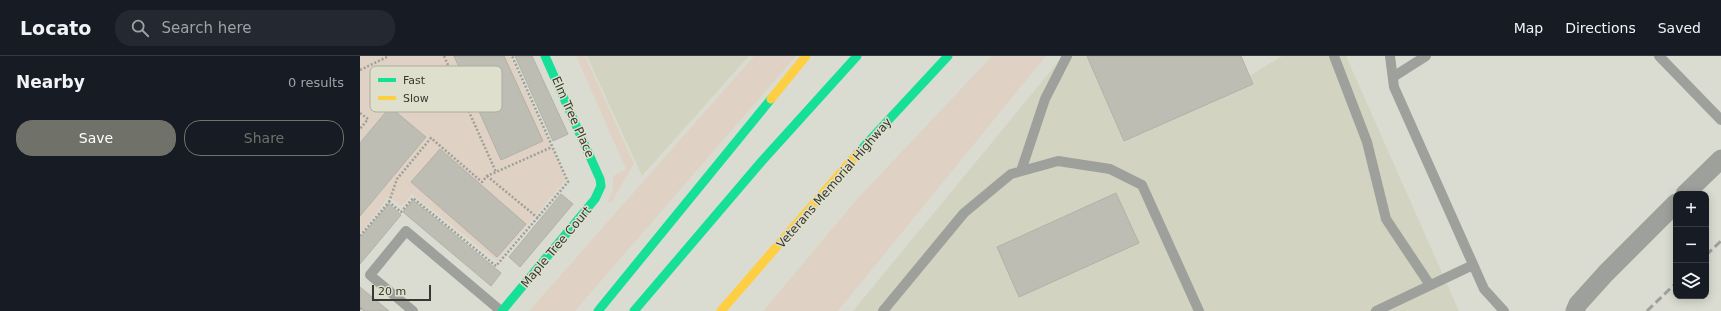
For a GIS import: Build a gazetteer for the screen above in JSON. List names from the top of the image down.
{
  "streets": {
    "main road": ["Elm Tree Place", "Veterans Memorial Highway", "Maple Tree Court"]
  },
  "crossings": [
    ["Elm Tree Place", "Maple Tree Court"]
  ],
  "legend": ["Fast", "Slow"],
  "scale_bar": "20 m",
  "page": {
    "header": "Locato",
    "search": "Search here",
    "nav": ["Map", "Directions", "Saved"],
    "heading": ["Nearby", "0 results"],
    "buttons": ["Save", "Share"],
    "map_buttons": ["+", "−"],
    "scale": "20 m"
  }
}
